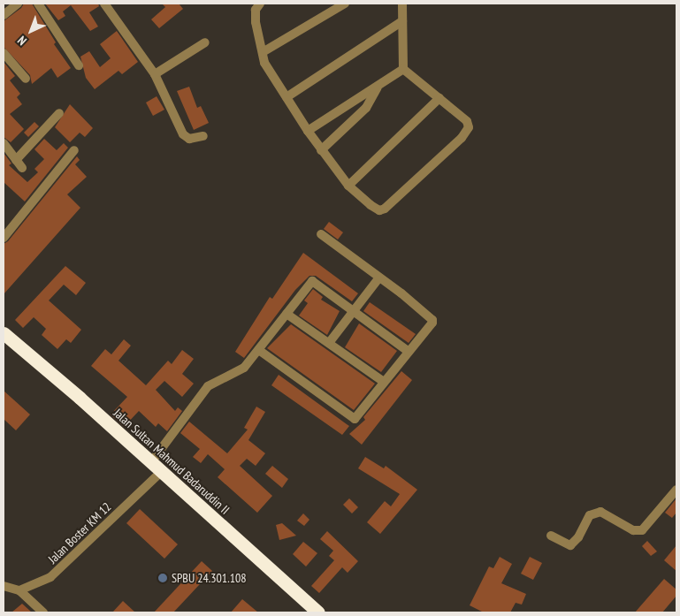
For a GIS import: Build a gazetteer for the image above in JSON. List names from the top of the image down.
{
  "streets": {
    "highway": ["Jalan Sultan Mahmud Badaruddin II"],
    "street": ["Jalan Boster KM 12"]
  },
  "crossings": [
    ["Jalan Sultan Mahmud Badaruddin II", "Jalan Boster KM 12"]
  ],
  "places": ["SPBU 24.301.108"],
  "north": "bottom left"
}
